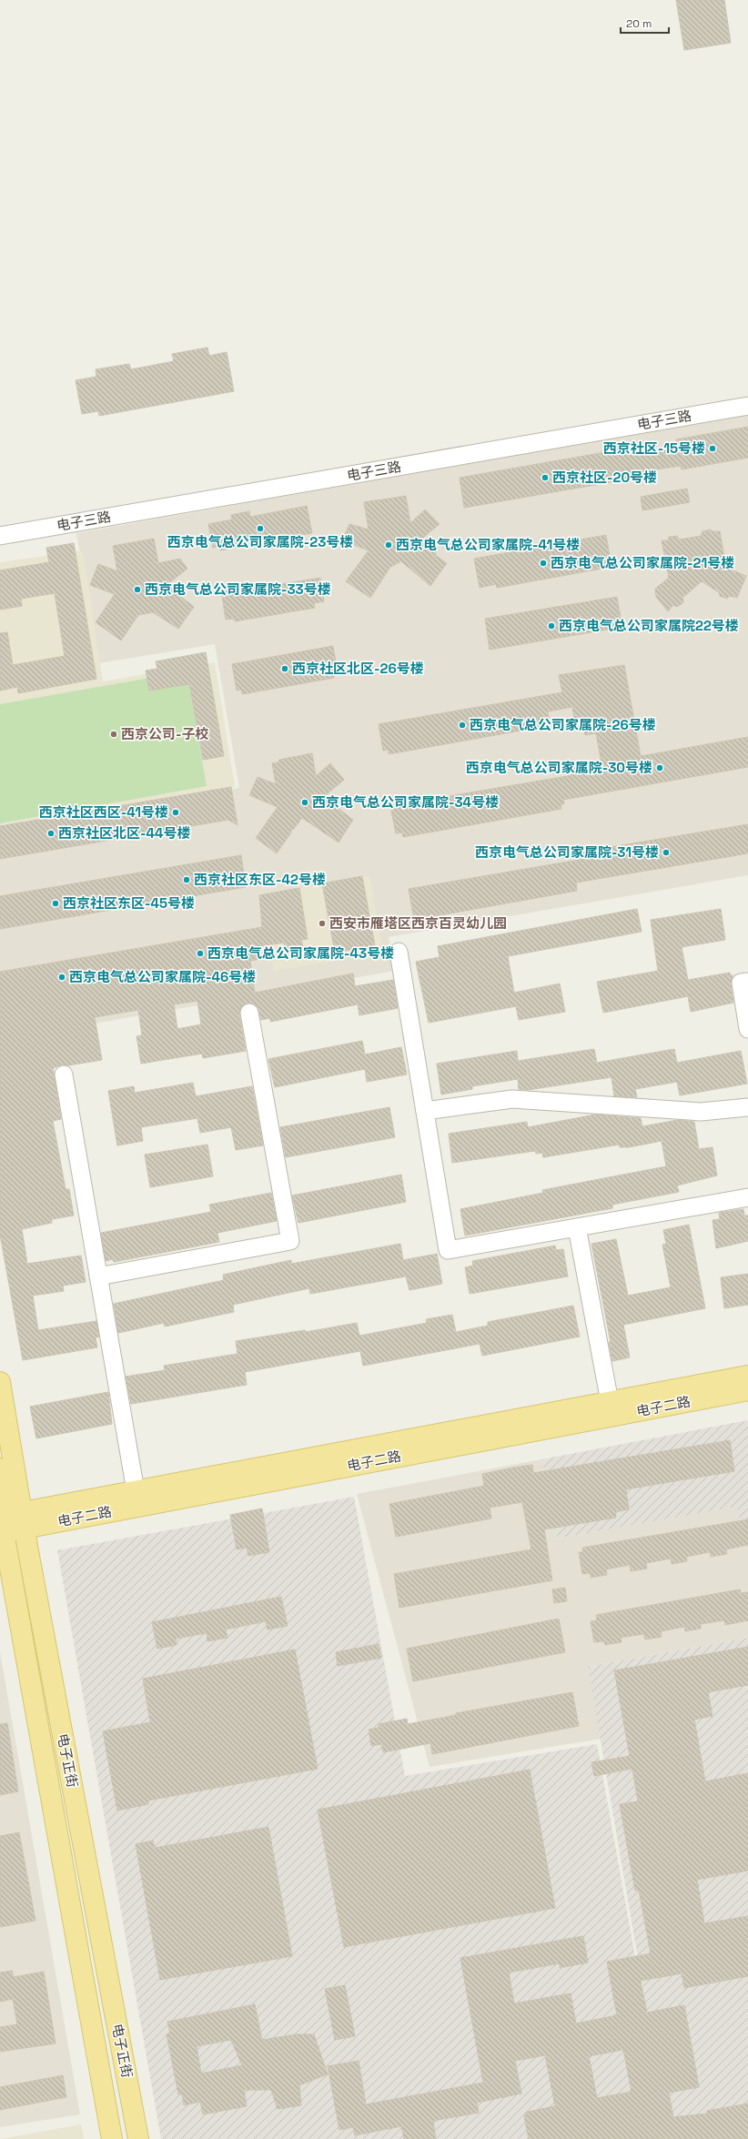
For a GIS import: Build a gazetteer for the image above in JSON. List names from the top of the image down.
{
  "streets": {
    "main road": ["电子二路", "电子正街"],
    "street": ["电子三路"]
  },
  "crossings": [
    ["电子二路", "电子正街"]
  ],
  "places": [
    "西京社区-15号楼",
    "西京社区-20号楼",
    "西京电气总公司家属院-23号楼",
    "西京电气总公司家属院-41号楼",
    "西京电气总公司家属院-21号楼",
    "西京电气总公司家属院-33号楼",
    "西京电气总公司家属院22号楼",
    "西京社区北区-26号楼",
    "西京电气总公司家属院-26号楼",
    "西京公司-子校",
    "西京电气总公司家属院-30号楼",
    "西京电气总公司家属院-34号楼",
    "西京社区西区-41号楼",
    "西京社区北区-44号楼",
    "西京电气总公司家属院-31号楼",
    "西京社区东区-42号楼",
    "西京社区东区-45号楼",
    "西安市雁塔区西京百灵幼儿园",
    "西京电气总公司家属院-43号楼",
    "西京电气总公司家属院-46号楼"
  ],
  "scale_bar": "20 m"
}
